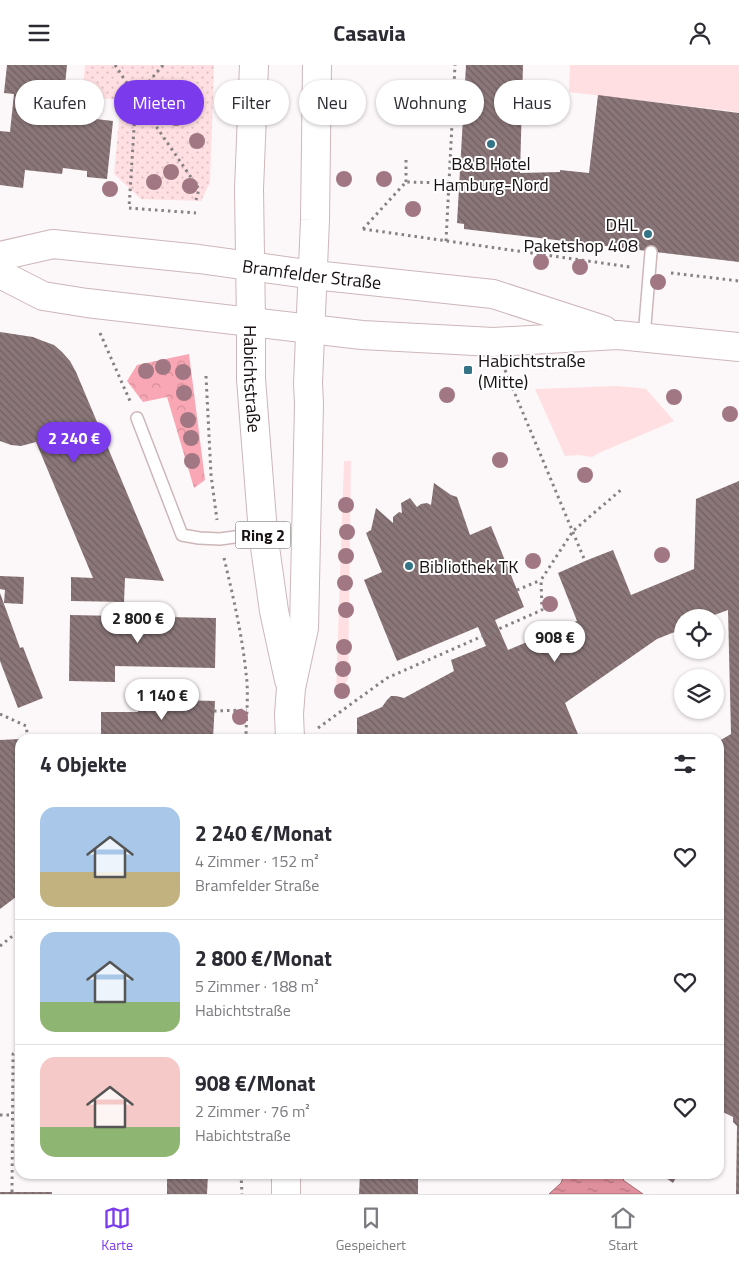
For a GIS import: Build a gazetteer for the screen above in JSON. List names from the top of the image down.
{
  "streets": {
    "main road": ["Bramfelder Straße", "Habichtstraße", "Ring 2"]
  },
  "crossings": [
    ["Bramfelder Straße", "Habichtstraße"]
  ],
  "places": {
    "other": ["B&B Hotel Hamburg-Nord", "DHL Paketshop 408", "Bibliothek TK"],
    "transit": ["Habichtstraße (Mitte)"]
  },
  "page": {
    "header": "Casavia",
    "chip": [
      "Kaufen",
      "Mieten",
      "Filter",
      "Neu",
      "Wohnung",
      "Haus"
    ],
    "price": [
      "2 240 €",
      "2 800 €",
      "908 €",
      "1 140 €"
    ],
    "heading": "4 Objekte",
    "list": [
      {
        "name": "2 240 €/Monat",
        "note": "4 Zimmer · 152 m² · Bramfelder Straße"
      },
      {
        "name": "2 800 €/Monat",
        "note": "5 Zimmer · 188 m² · Habichtstraße"
      },
      {
        "name": "908 €/Monat",
        "note": "2 Zimmer · 76 m² · Habichtstraße"
      }
    ],
    "tabs": ["Karte", "Gespeichert", "Start"]
  }
}
